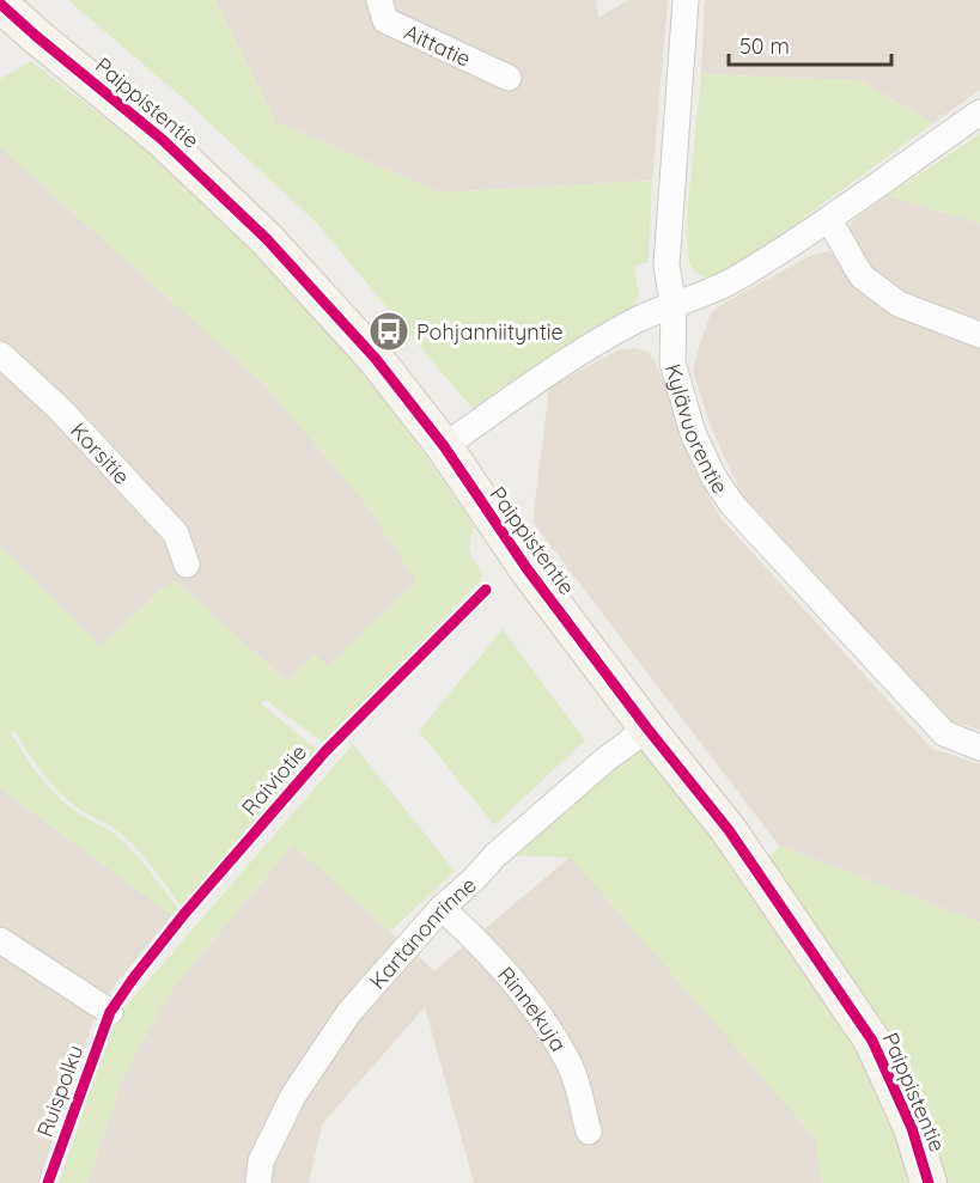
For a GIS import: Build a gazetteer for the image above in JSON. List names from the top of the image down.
{
  "streets": {
    "street": [
      "Aittatie",
      "Paippistentie",
      "Kylävuorentie",
      "Korsitie",
      "Kartanonrinne",
      "Rinnekuja"
    ],
    "cycle path": ["Raiviotie"]
  },
  "crossings": [
    ["Paippistentie", "Kartanonrinne"],
    ["Kartanonrinne", "Rinnekuja"]
  ],
  "places": {
    "bus stop": ["Pohjanniityntie"]
  },
  "scale_bar": "50 m"
}
